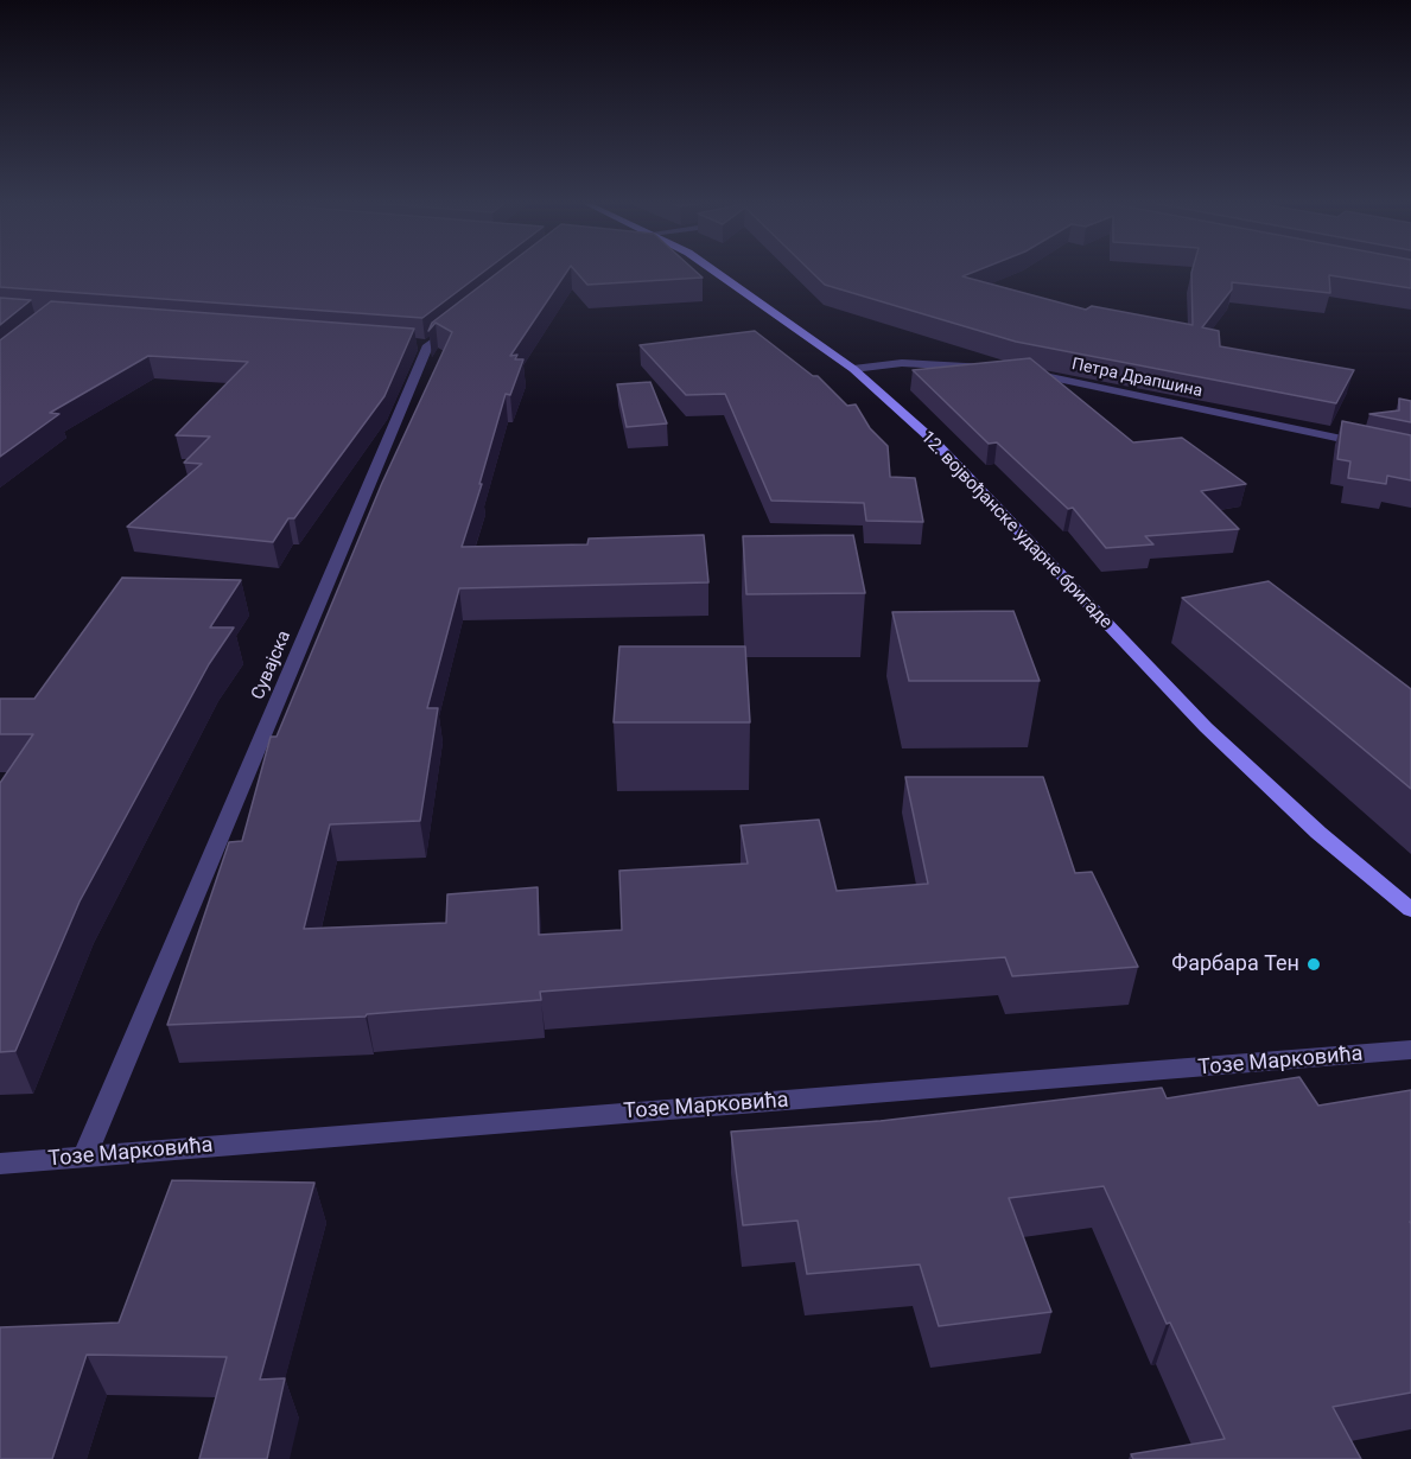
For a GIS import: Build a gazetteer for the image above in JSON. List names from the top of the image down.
{
  "streets": {
    "main road": ["12. војвођанске ударне бригаде"],
    "street": ["Петра Драпшина", "Сувајска", "Тозе Марковића"]
  },
  "crossings": [
    ["Петра Драпшина", "12. војвођанске ударне бригаде"],
    ["Сувајска", "Тозе Марковића"]
  ],
  "places": ["Фарбара Тен"]
}
